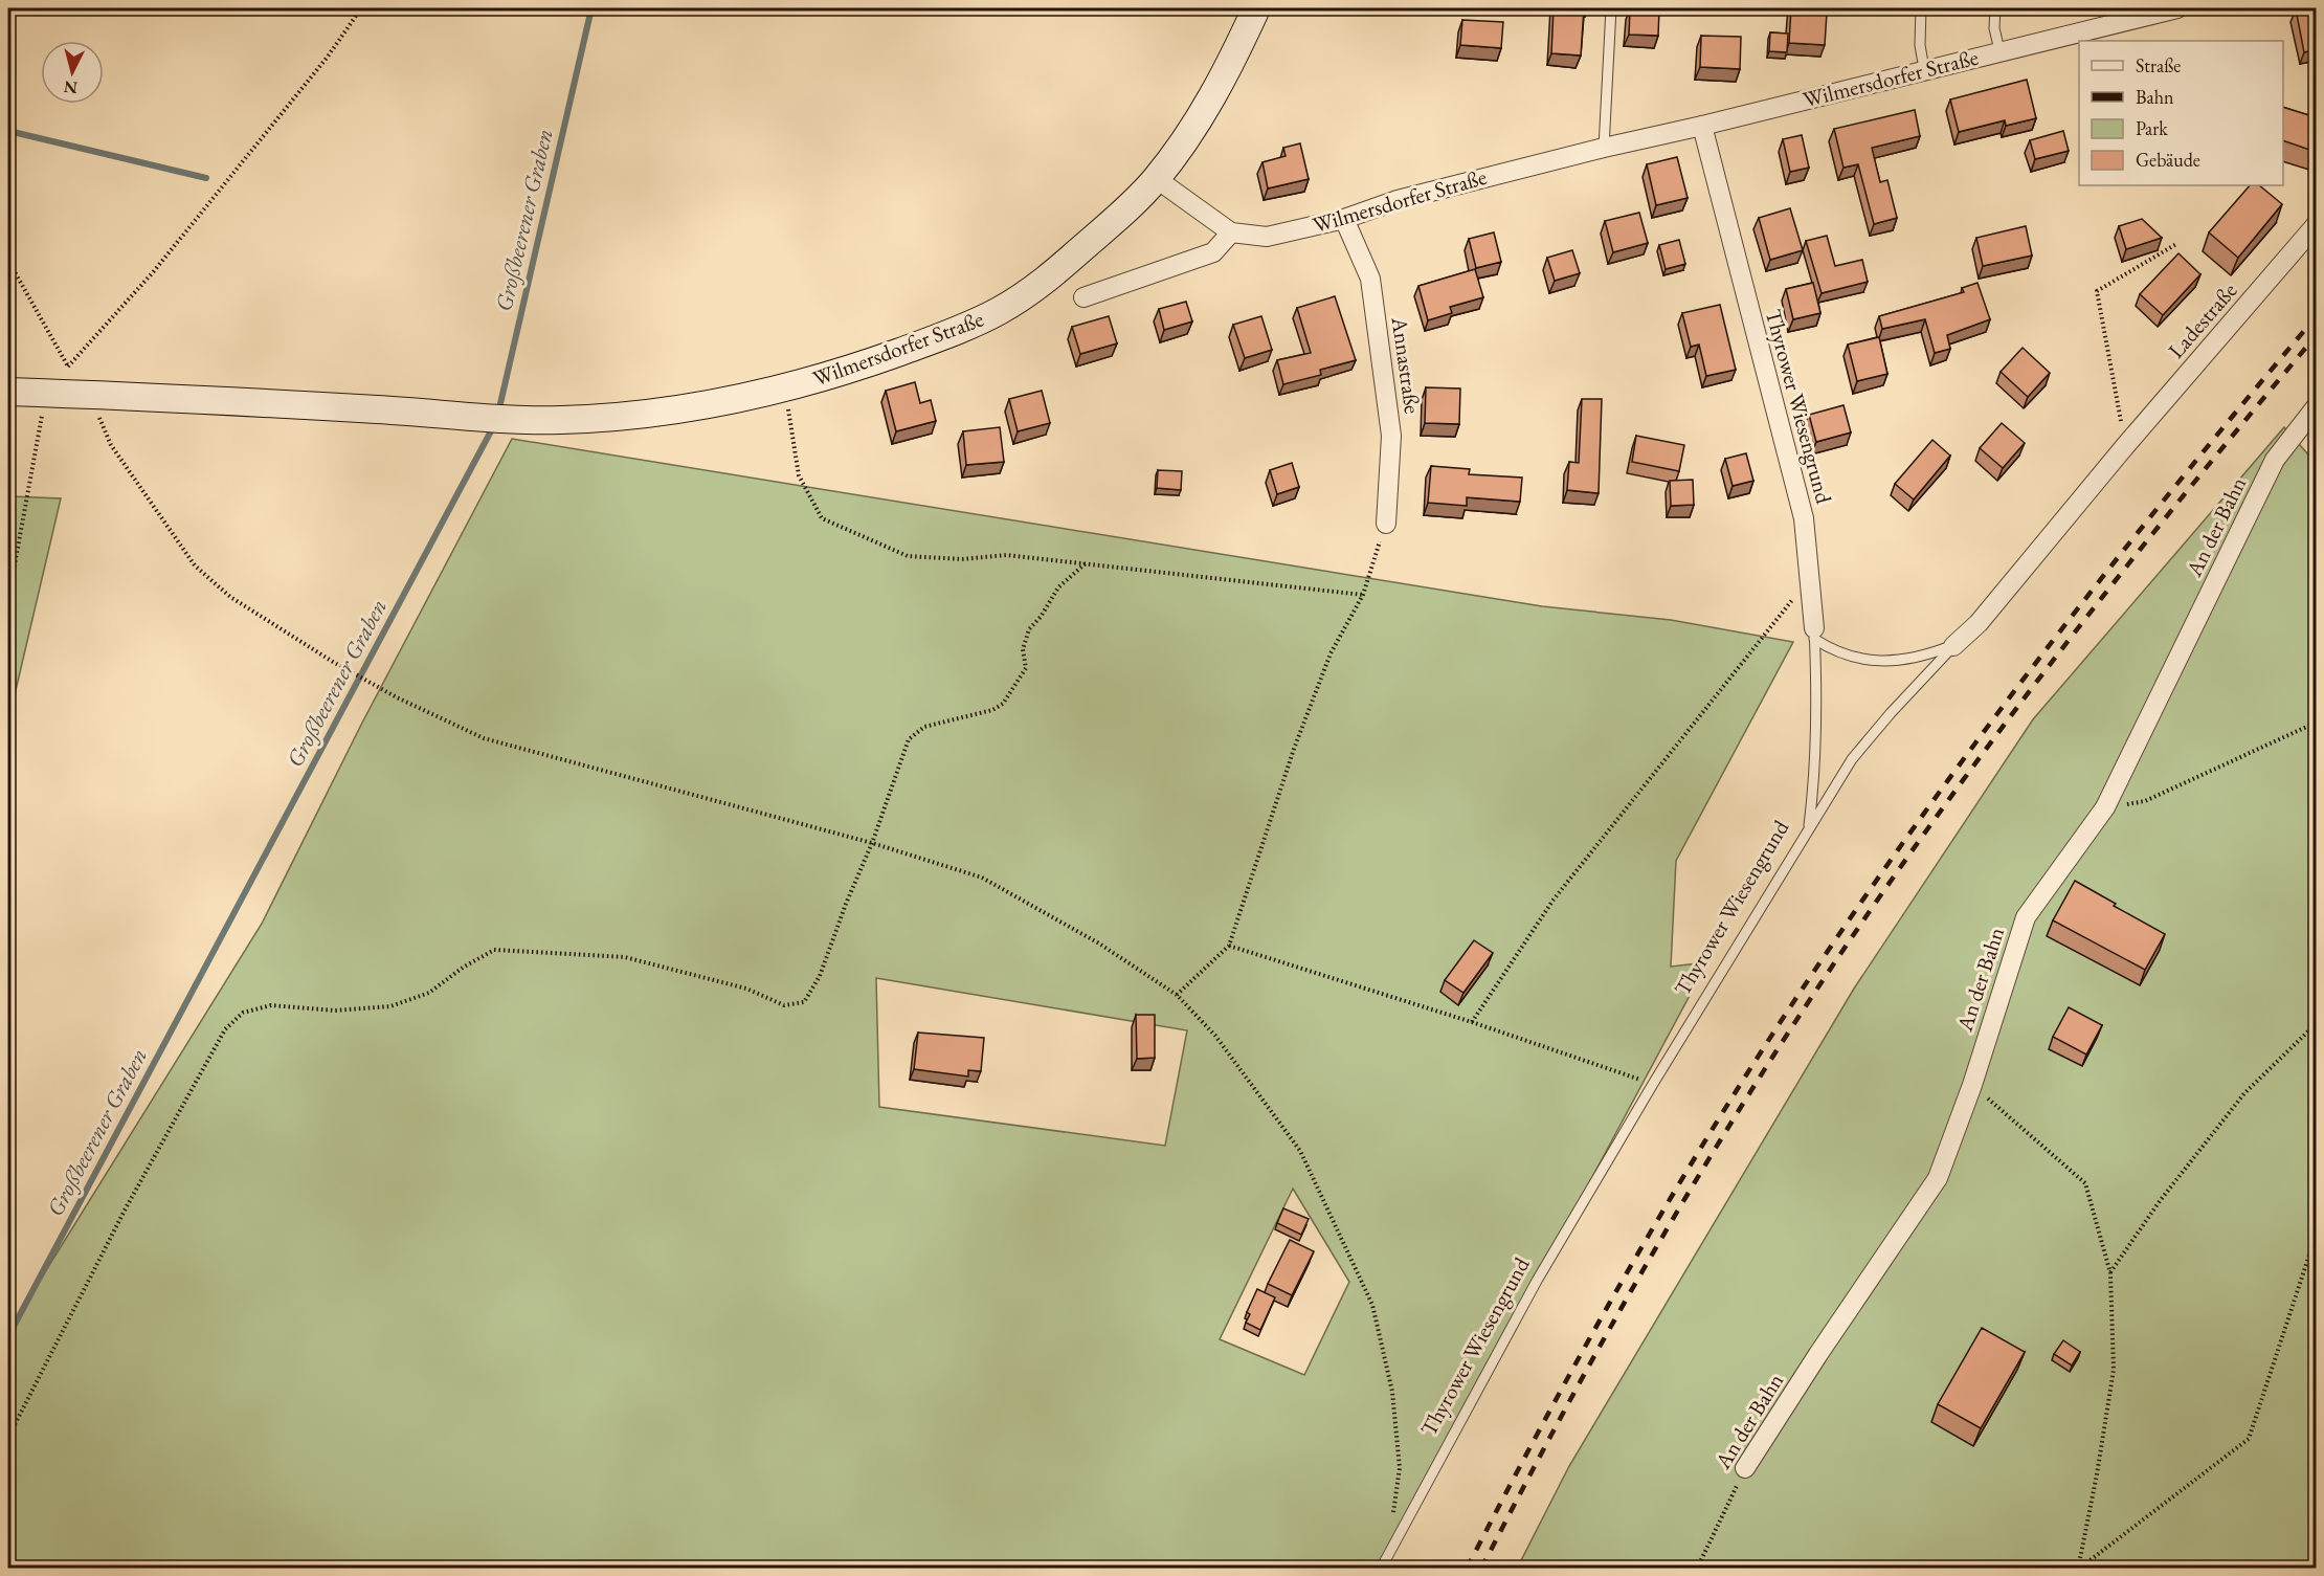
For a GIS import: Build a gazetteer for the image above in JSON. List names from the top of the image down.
{
  "streets": {
    "main road": ["Wilmersdorfer Straße"],
    "street": [
      "Ladestraße",
      "Annastraße",
      "Thyrower Wiesengrund",
      "An der Bahn"
    ]
  },
  "crossings": [
    ["Wilmersdorfer Straße", "Annastraße"],
    ["Wilmersdorfer Straße", "Thyrower Wiesengrund"]
  ],
  "water": ["Großbeerener Graben"],
  "legend": [
    "Straße",
    "Bahn",
    "Park",
    "Gebäude"
  ],
  "north": "bottom"
}
